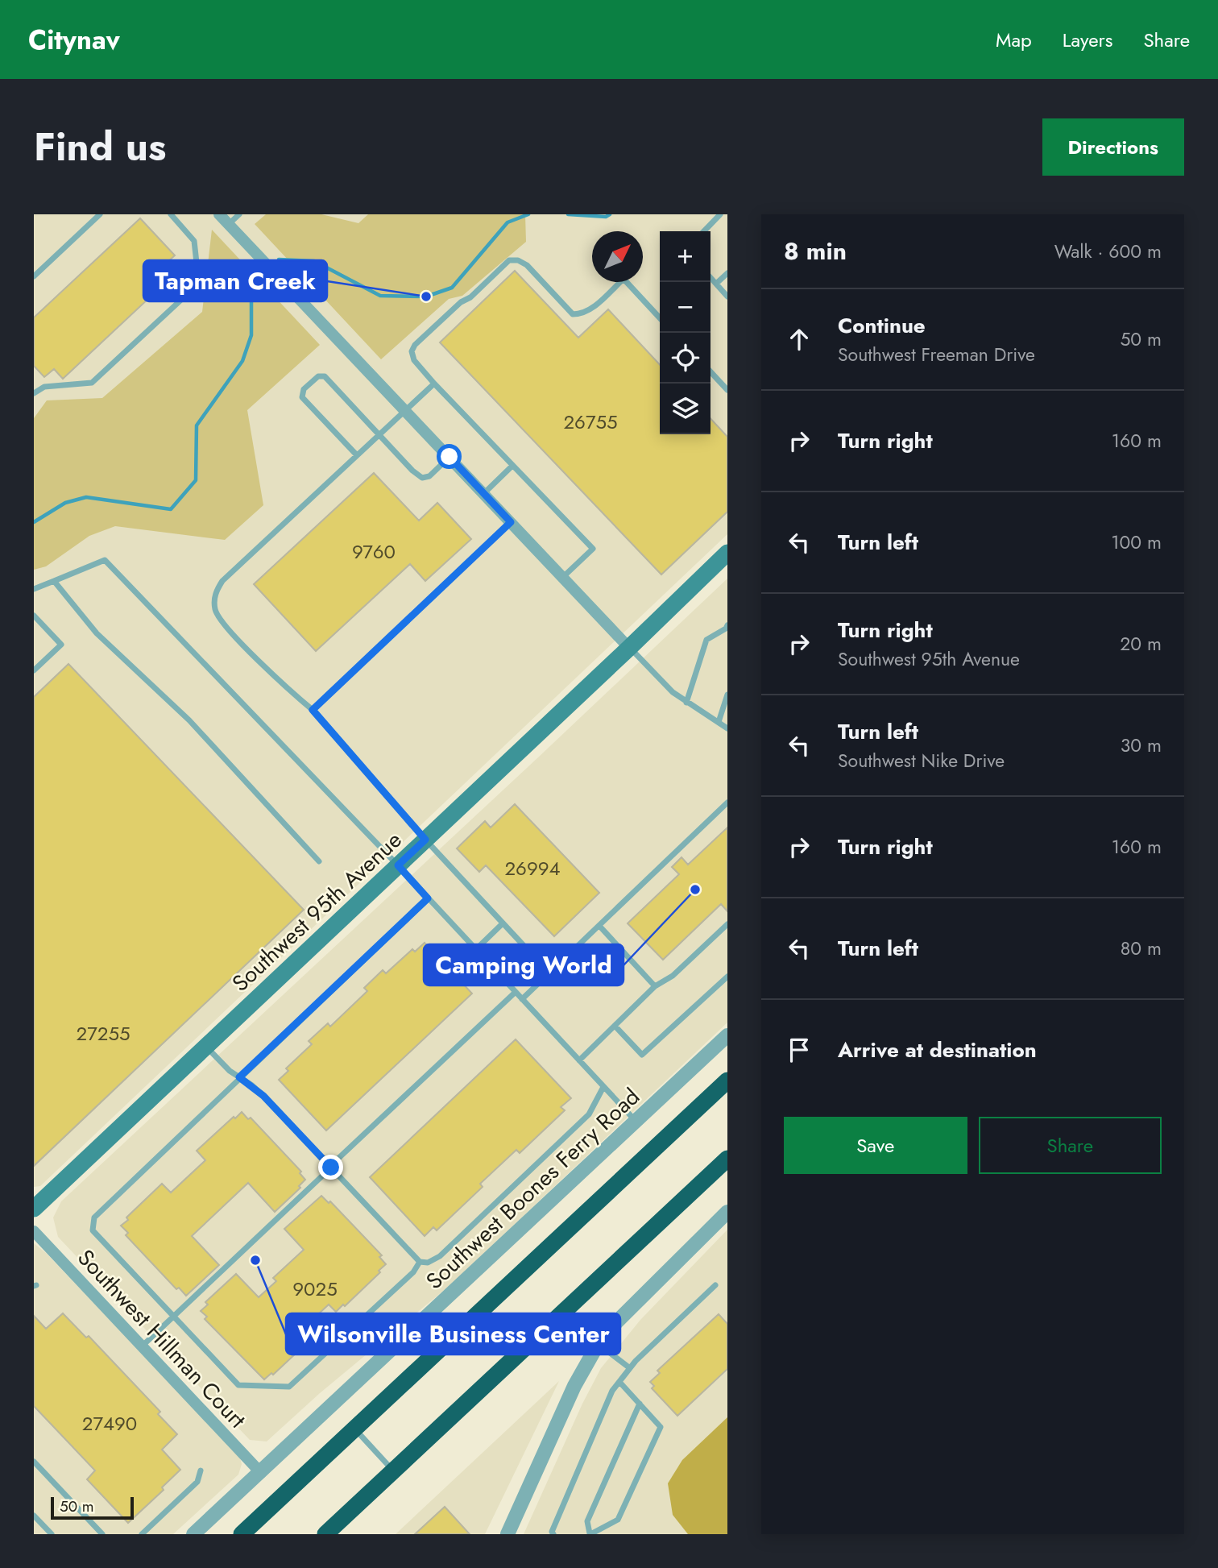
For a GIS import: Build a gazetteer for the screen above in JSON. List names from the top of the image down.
{
  "streets": {
    "main road": ["Southwest 95th Avenue"],
    "street": ["Southwest Boones Ferry Road", "Southwest Hillman Court"]
  },
  "crossings": [
    ["Southwest Boones Ferry Road", "Southwest Hillman Court"]
  ],
  "places": ["Tapman Creek", "Camping World", "Wilsonville Business Center"],
  "house_numbers": [
    "26755",
    "9760",
    "26994",
    "27255",
    "9025",
    "27490"
  ],
  "scale_bar": "50 m",
  "north": "top right",
  "page": {
    "header": "Citynav",
    "nav": ["Map", "Layers", "Share"],
    "title": "Find us",
    "buttons": [
      "Directions",
      ["Save", "Share"]
    ],
    "heading": ["8 min", "Walk · 600 m"],
    "map_buttons": ["+", "−"],
    "list": [
      ["Continue", "Southwest Freeman Drive", "50 m"],
      ["Turn right", "160 m"],
      ["Turn left", "100 m"],
      ["Turn right", "Southwest 95th Avenue", "20 m"],
      ["Turn left", "Southwest Nike Drive", "30 m"],
      ["Turn right", "160 m"],
      ["Turn left", "80 m"],
      "Arrive at destination"
    ],
    "scale": "50 m"
  }
}
